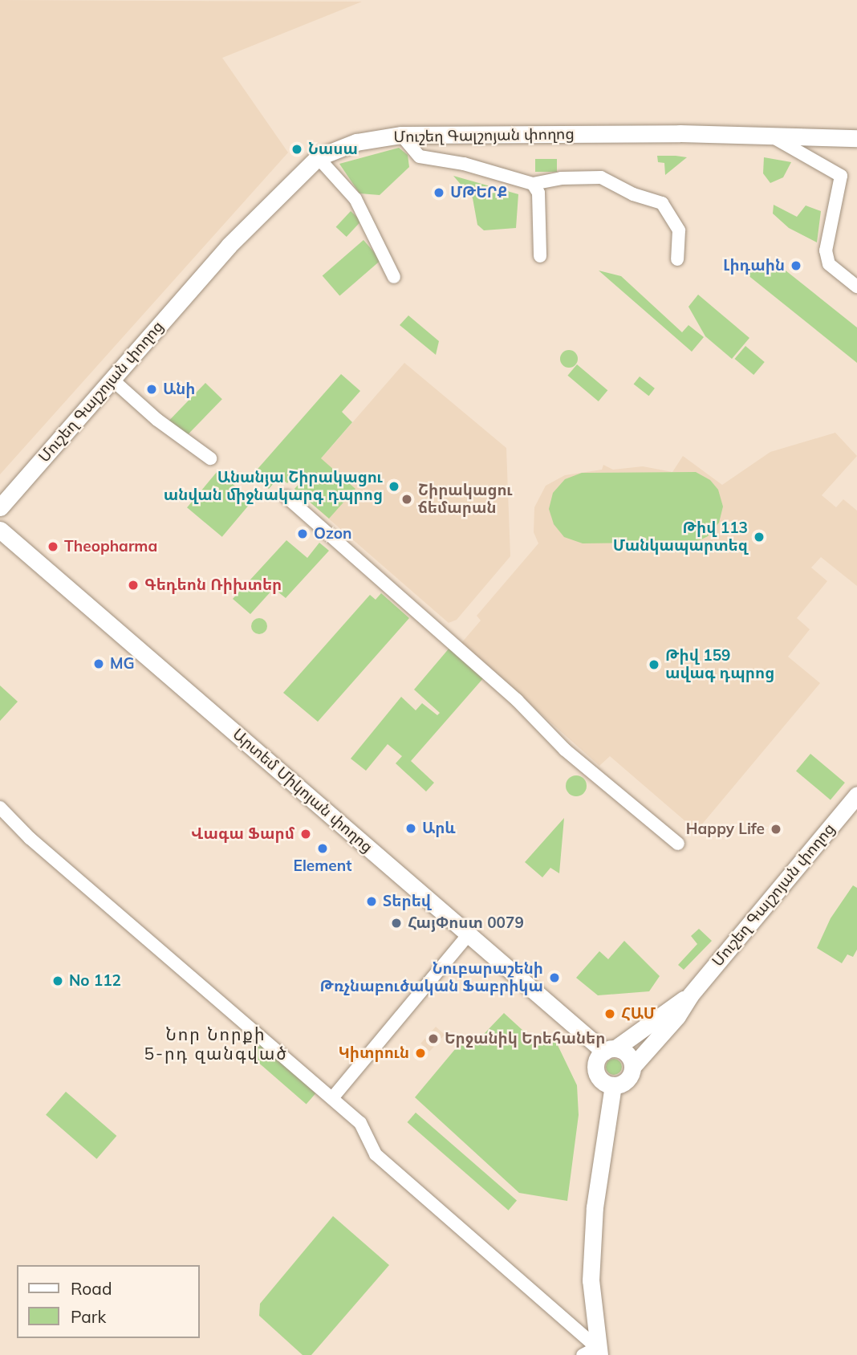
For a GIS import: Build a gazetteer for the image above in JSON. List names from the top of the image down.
{
  "streets": {
    "street": ["Մուշեղ Գալշոյան փողոց", "Արտեմ Միկոյան փողոց"]
  },
  "crossings": [
    ["Մուշեղ Գալշոյան փողոց", "Արտեմ Միկոյան փողոց"]
  ],
  "districts": ["Նոր Նորքի 5-րդ զանգված"],
  "places": [
    "Նասա",
    "ՄԹԵՐՔ",
    "Լիդաին",
    "Անի",
    "Անանյա Շիրակացու անվան միջնակարգ դպրոց",
    "Շիրակացու ճեմարան",
    "Ozon",
    "Թիվ 113 Մանկապարտեզ",
    "Theopharma",
    "Գեդեոն Ռիխտեր",
    "MG",
    "Թիվ 159 ավագ դպրոց",
    "Արև",
    "Happy Life",
    "Վագա Ֆարմ",
    "Element",
    "Տերեվ",
    "ՀայՓոստ 0079",
    "Նուբարաշենի Թռչնաբուծական Ֆաբրիկա",
    "No 112",
    "ՀԱՄ",
    "Երջանիկ Երեհաներ",
    "Կիտրուն"
  ],
  "legend": ["Road", "Park"]
}
